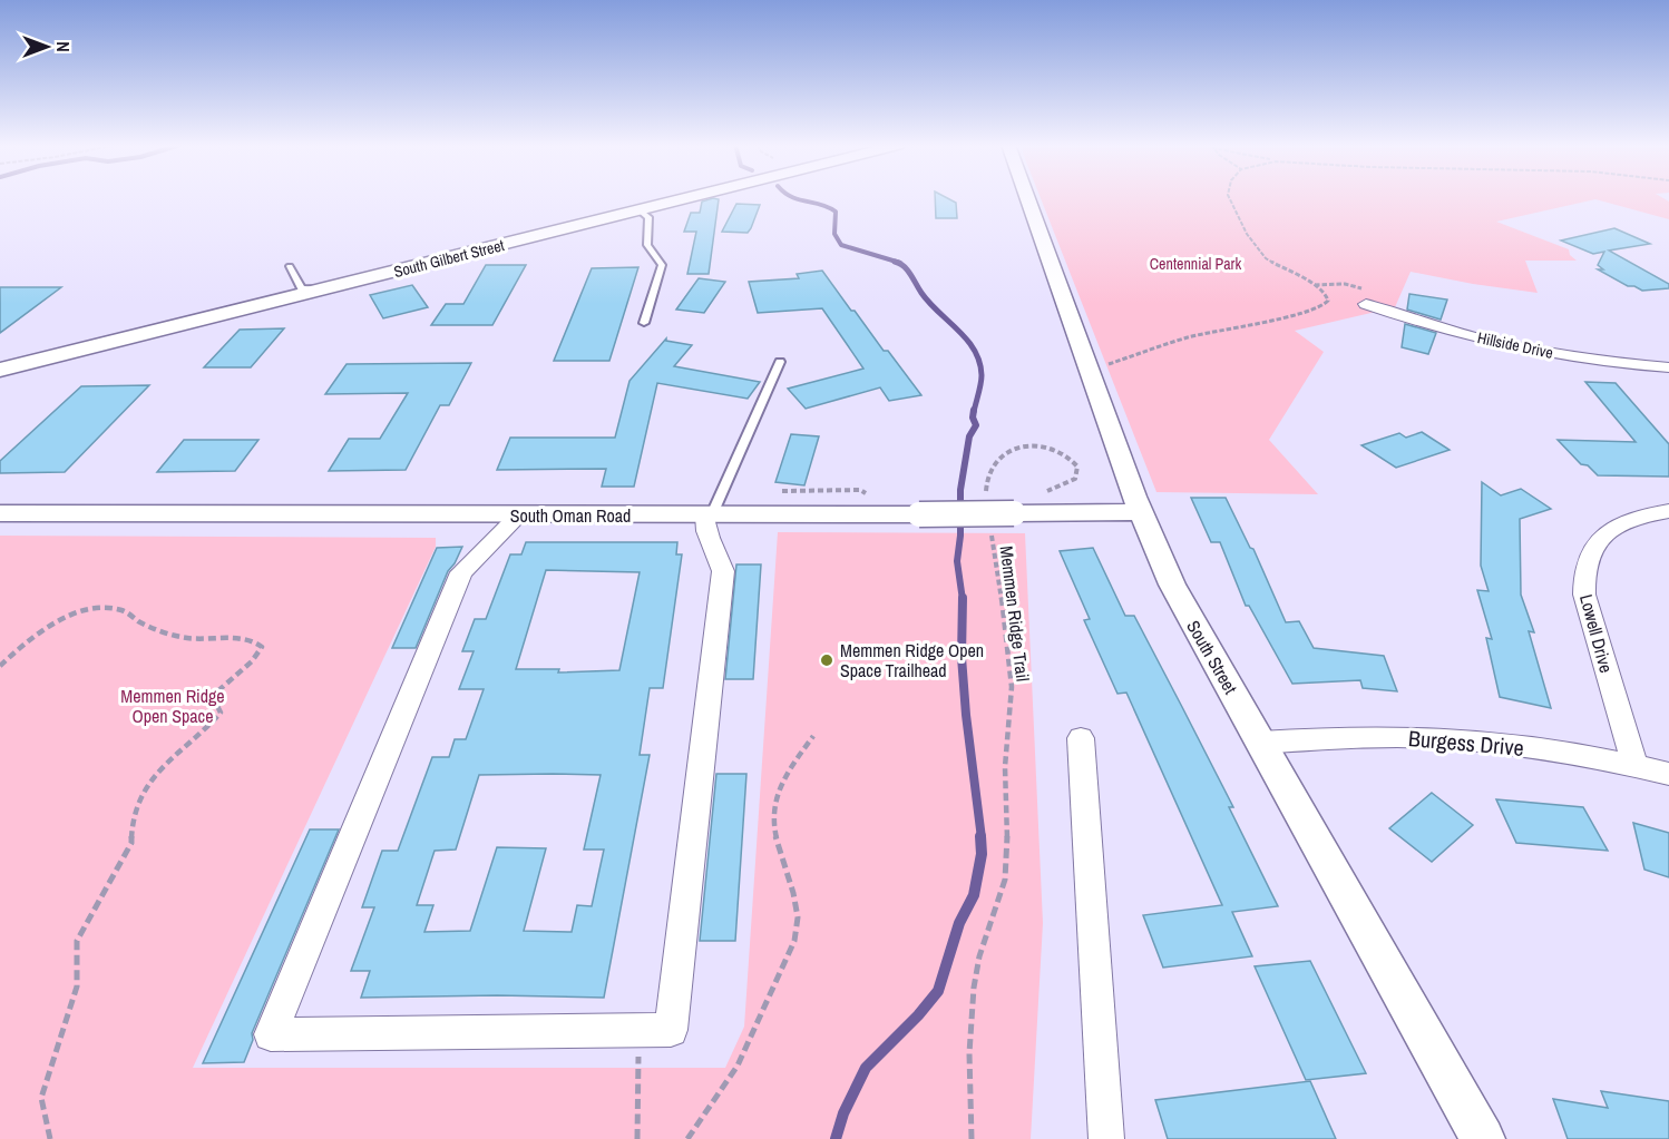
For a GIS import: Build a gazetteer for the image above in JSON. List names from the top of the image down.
{
  "streets": {
    "street": [
      "South Gilbert Street",
      "Hillside Drive",
      "South Oman Road",
      "Lowell Drive",
      "South Street",
      "Burgess Drive"
    ],
    "path": ["Memmen Ridge Trail"]
  },
  "crossings": [
    ["South Oman Road", "South Street"],
    ["Lowell Drive", "Burgess Drive"],
    ["South Street", "Burgess Drive"]
  ],
  "parks": ["Centennial Park", "Memmen Ridge Open Space"],
  "places": ["Memmen Ridge Open Space Trailhead"],
  "north": "right"
}
